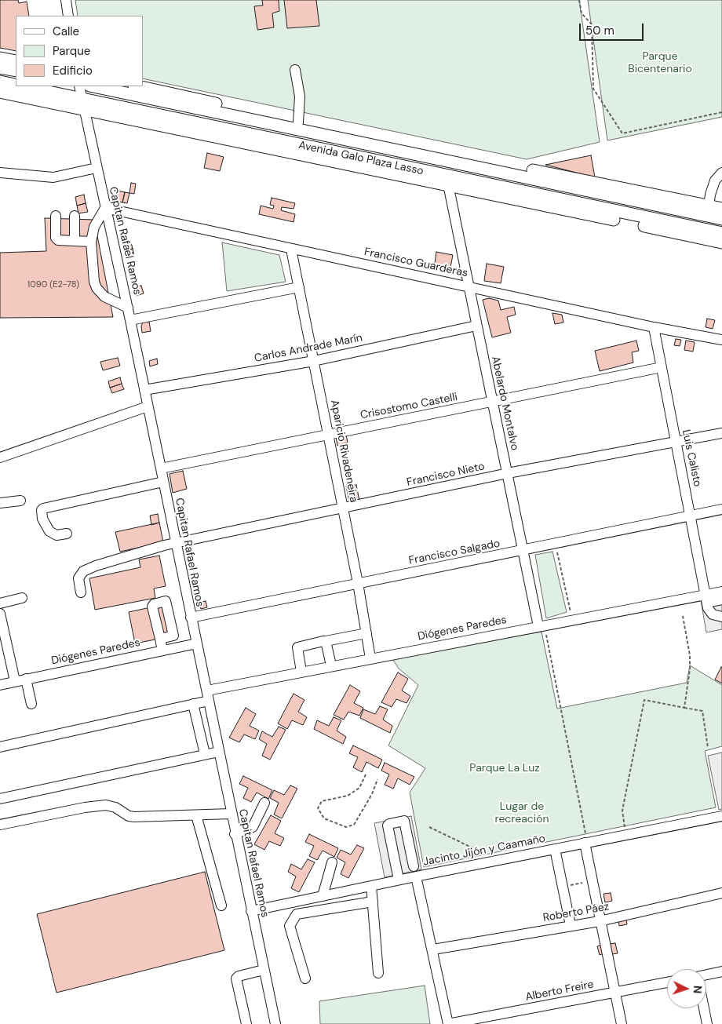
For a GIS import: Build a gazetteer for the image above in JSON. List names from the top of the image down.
{
  "streets": {
    "main road": ["Avenida Galo Plaza Lasso"],
    "street": [
      "Capitan Rafael Ramos",
      "Francisco Guarderas",
      "Carlos Andrade Marín",
      "Abelardo Montalvo",
      "Crisostomo Castelli",
      "Aparicio Rivadeneira",
      "Luis Calisto",
      "Francisco Nieto",
      "Francisco Salgado",
      "Diógenes Paredes",
      "Jacinto Jijón y Caamaño",
      "Roberto Páez",
      "Alberto Freire"
    ]
  },
  "crossings": [
    ["Avenida Galo Plaza Lasso", "Capitan Rafael Ramos"],
    ["Avenida Galo Plaza Lasso", "Abelardo Montalvo"],
    ["Capitan Rafael Ramos", "Francisco Guarderas"],
    ["Capitan Rafael Ramos", "Carlos Andrade Marín"],
    ["Capitan Rafael Ramos", "Crisostomo Castelli"],
    ["Capitan Rafael Ramos", "Francisco Nieto"],
    ["Capitan Rafael Ramos", "Francisco Salgado"],
    ["Capitan Rafael Ramos", "Diógenes Paredes"],
    ["Capitan Rafael Ramos", "Jacinto Jijón y Caamaño"],
    ["Francisco Guarderas", "Abelardo Montalvo"],
    ["Francisco Guarderas", "Aparicio Rivadeneira"],
    ["Francisco Guarderas", "Luis Calisto"],
    ["Carlos Andrade Marín", "Abelardo Montalvo"],
    ["Carlos Andrade Marín", "Aparicio Rivadeneira"],
    ["Abelardo Montalvo", "Crisostomo Castelli"],
    ["Abelardo Montalvo", "Francisco Nieto"],
    ["Abelardo Montalvo", "Francisco Salgado"],
    ["Abelardo Montalvo", "Diógenes Paredes"],
    ["Crisostomo Castelli", "Aparicio Rivadeneira"],
    ["Crisostomo Castelli", "Luis Calisto"],
    ["Aparicio Rivadeneira", "Francisco Nieto"],
    ["Aparicio Rivadeneira", "Francisco Salgado"],
    ["Aparicio Rivadeneira", "Diógenes Paredes"],
    ["Luis Calisto", "Francisco Nieto"],
    ["Luis Calisto", "Francisco Salgado"],
    ["Luis Calisto", "Diógenes Paredes"]
  ],
  "parks": ["Parque Bicentenario", "Parque La Luz", "Lugar de recreación"],
  "house_numbers": ["1090 (E2-78)"],
  "legend": ["Calle", "Parque", "Edificio"],
  "scale_bar": "50 m",
  "north": "right"
}
